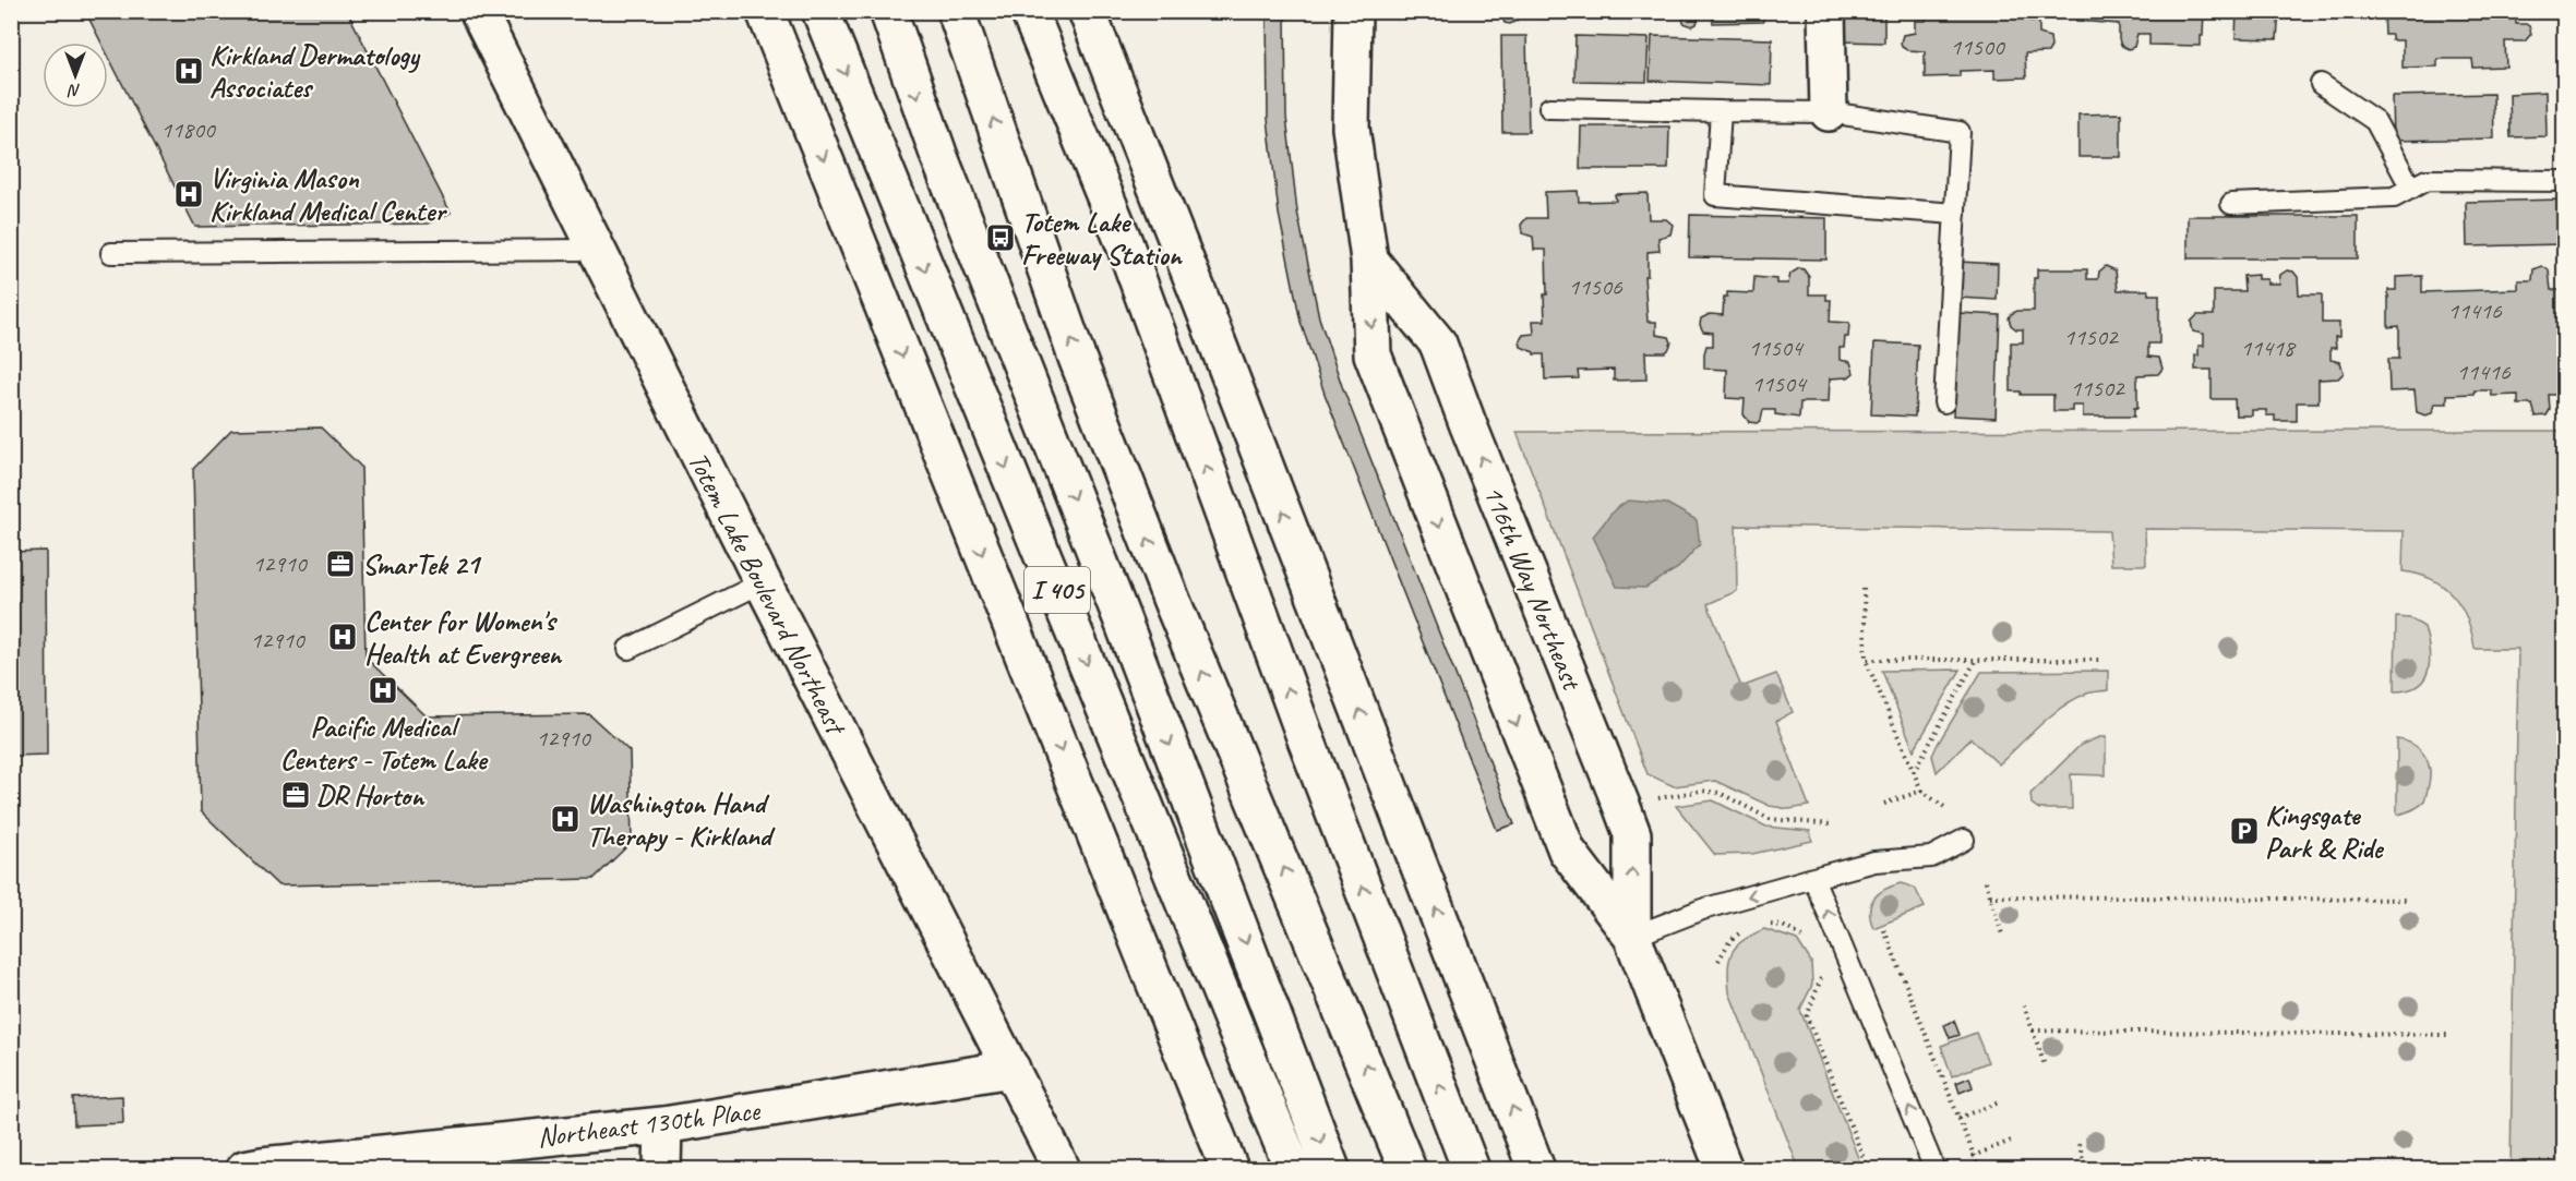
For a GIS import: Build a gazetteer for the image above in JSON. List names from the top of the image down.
{
  "streets": {
    "main road": [
      "116th Way Northeast",
      "I 405",
      "Totem Lake Boulevard Northeast",
      "Northeast 130th Place"
    ]
  },
  "crossings": [
    ["Totem Lake Boulevard Northeast", "Northeast 130th Place"]
  ],
  "places": {
    "hospital": [
      "Kirkland Dermatology Associates",
      "Virginia Mason Kirkland Medical Center",
      "Center for Women's Health at Evergreen",
      "Pacific Medical Centers - Totem Lake",
      "Washington Hand Therapy - Kirkland"
    ],
    "bus stop": ["Totem Lake Freeway Station"],
    "office": ["SmarTek 21", "DR Horton"],
    "parking": ["Kingsgate Park & Ride"]
  },
  "house_numbers": [
    "11500",
    "11800",
    "11506",
    "11416",
    "11502",
    "11504",
    "11418",
    "11416",
    "11504",
    "11502",
    "12910",
    "12910",
    "12910"
  ],
  "north": "bottom"
}
